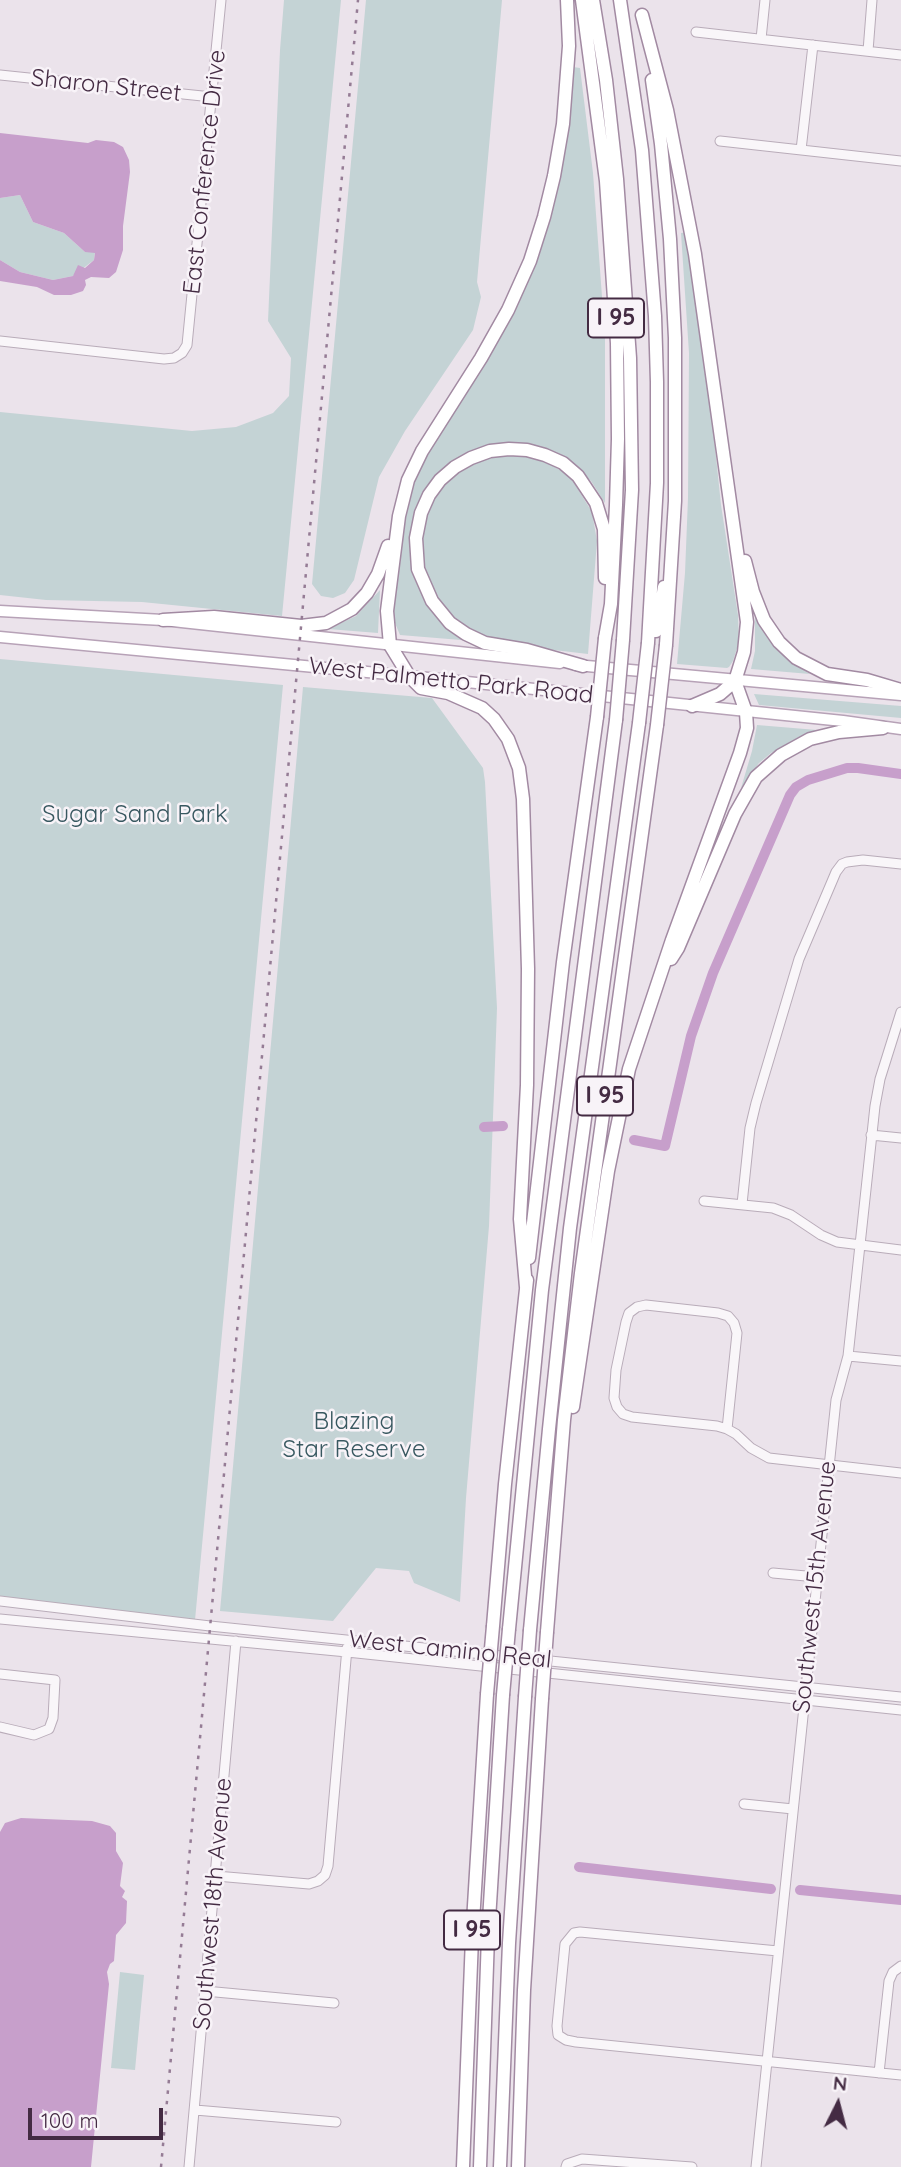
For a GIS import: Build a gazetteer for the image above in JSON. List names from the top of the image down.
{
  "streets": {
    "highway": ["I 95"],
    "main road": ["West Palmetto Park Road"],
    "street": [
      "Sharon Street",
      "East Conference Drive",
      "Southwest 15th Avenue",
      "West Camino Real",
      "Southwest 18th Avenue"
    ]
  },
  "crossings": [
    ["Sharon Street", "East Conference Drive"],
    ["Southwest 15th Avenue", "West Camino Real"],
    ["West Camino Real", "Southwest 18th Avenue"]
  ],
  "parks": ["Sugar Sand Park", "Blazing Star Reserve"],
  "scale_bar": "100 m",
  "north": "top"
}
